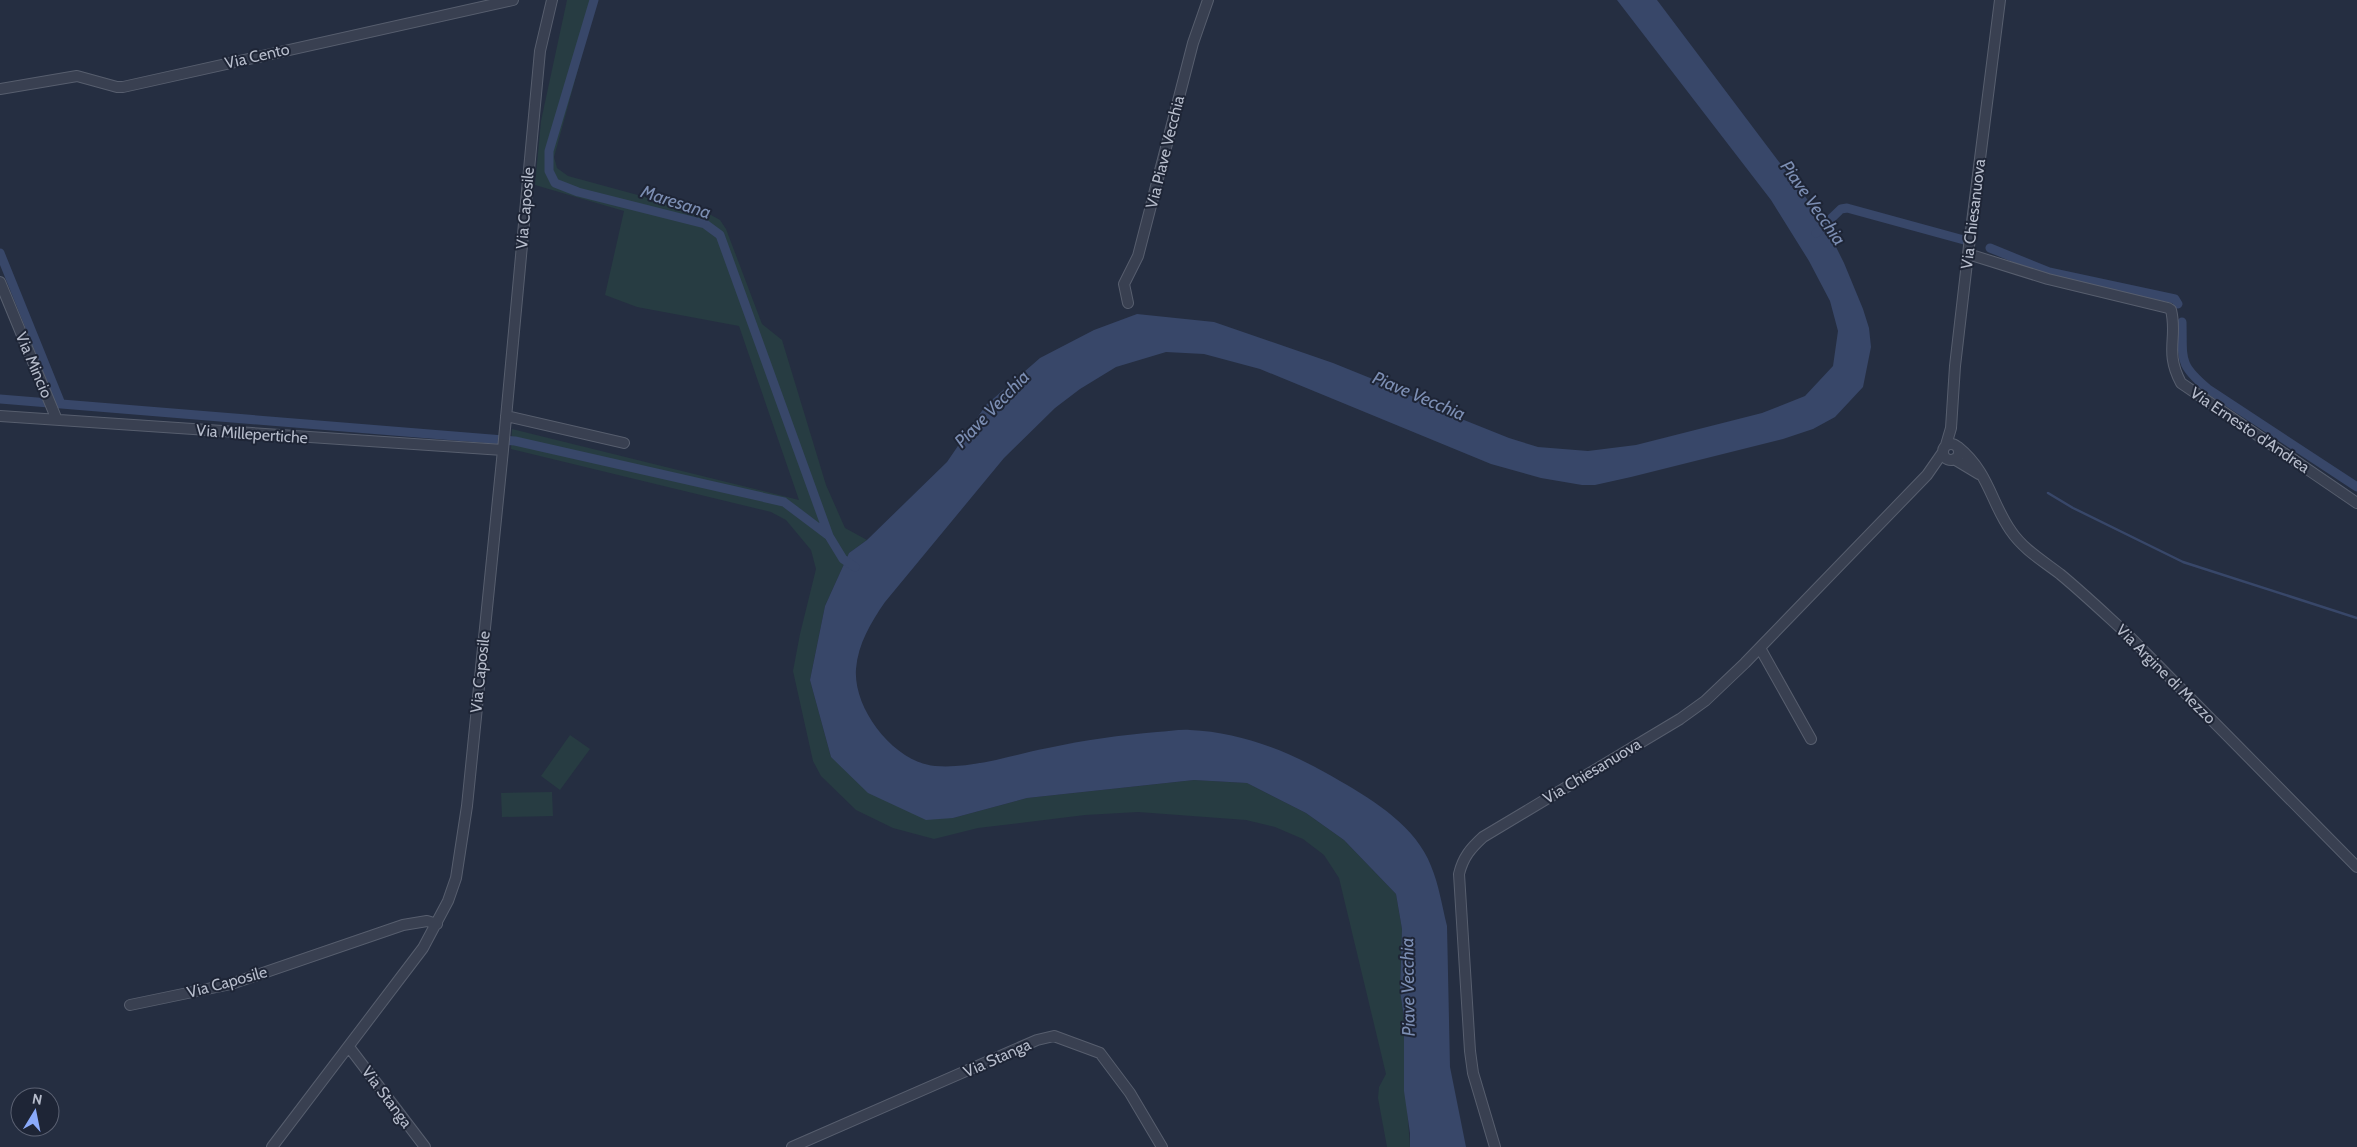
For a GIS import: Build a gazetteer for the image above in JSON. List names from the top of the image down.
{
  "streets": {
    "street": [
      "Via Cento",
      "Via Piave Vecchia",
      "Via Caposile",
      "Via Chiesanuova",
      "Via Mincio",
      "Via Ernesto d'Andrea",
      "Via Millepertiche",
      "Via Argine di Mezzo",
      "Via Stanga"
    ]
  },
  "crossings": [
    ["Via Caposile", "Via Millepertiche"],
    ["Via Caposile", "Via Stanga"],
    ["Via Chiesanuova", "Via Ernesto d'Andrea"],
    ["Via Chiesanuova", "Via Argine di Mezzo"],
    ["Via Mincio", "Via Millepertiche"]
  ],
  "water": ["Maresana", "Piave Vecchia"],
  "north": "top"
}
